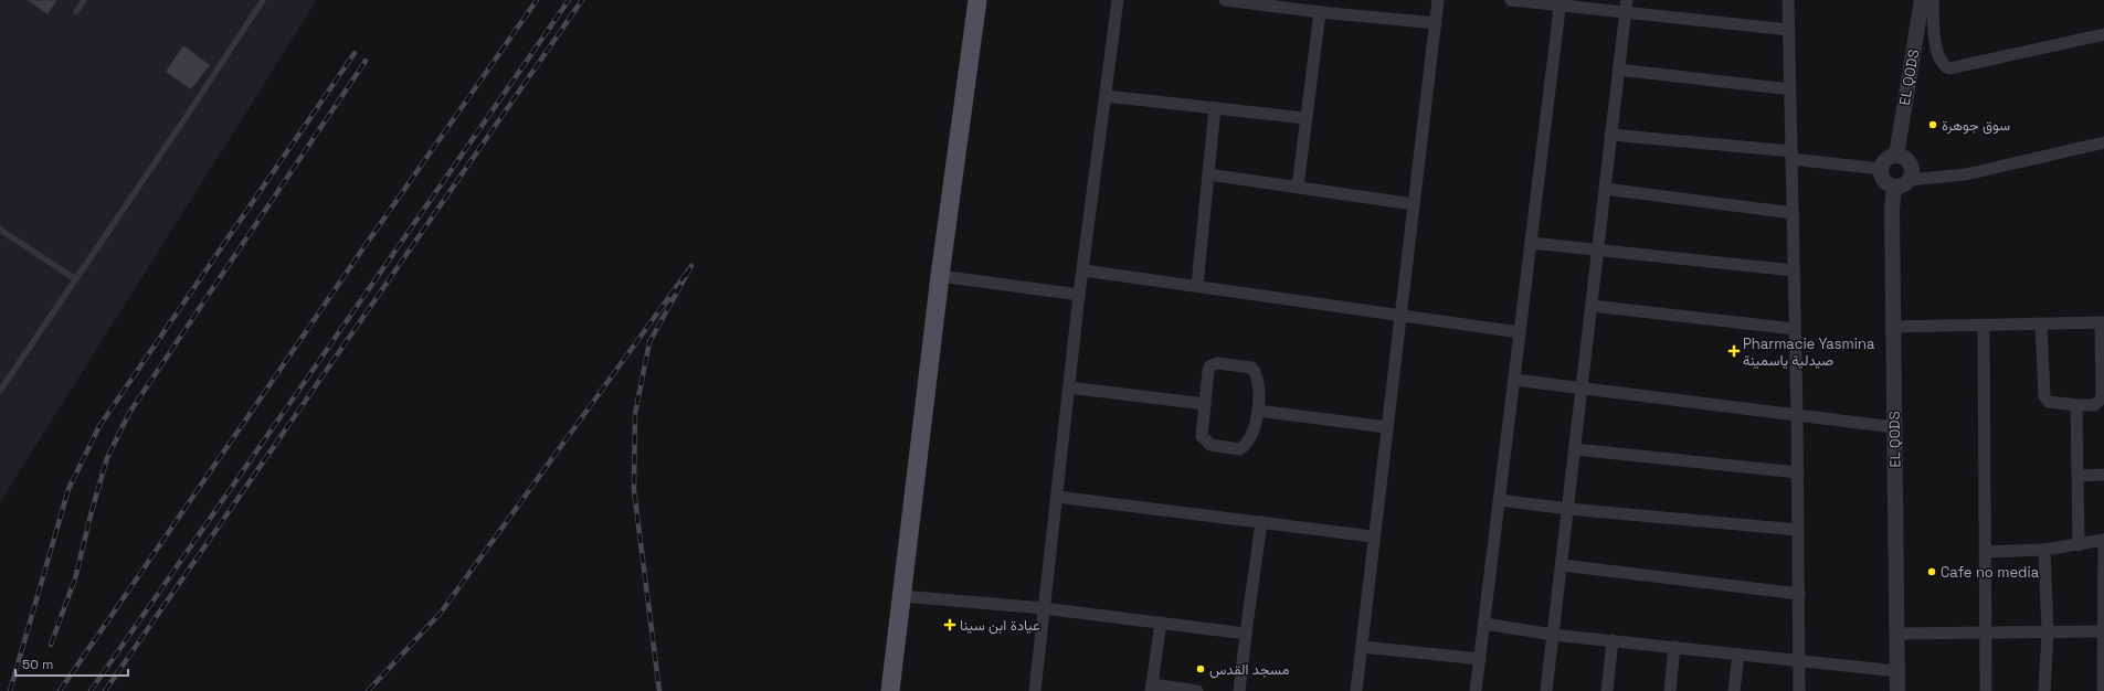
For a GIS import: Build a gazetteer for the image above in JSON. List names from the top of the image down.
{
  "streets": {
    "street": ["EL QODS"]
  },
  "places": {
    "other": ["سوق جوهرة", "Cafe no media", "مسجد القدس"],
    "health": ["Pharmacie Yasmina صيدلية ياسمينة", "عيادة ابن سينا"]
  },
  "scale_bar": "50 m"
}
